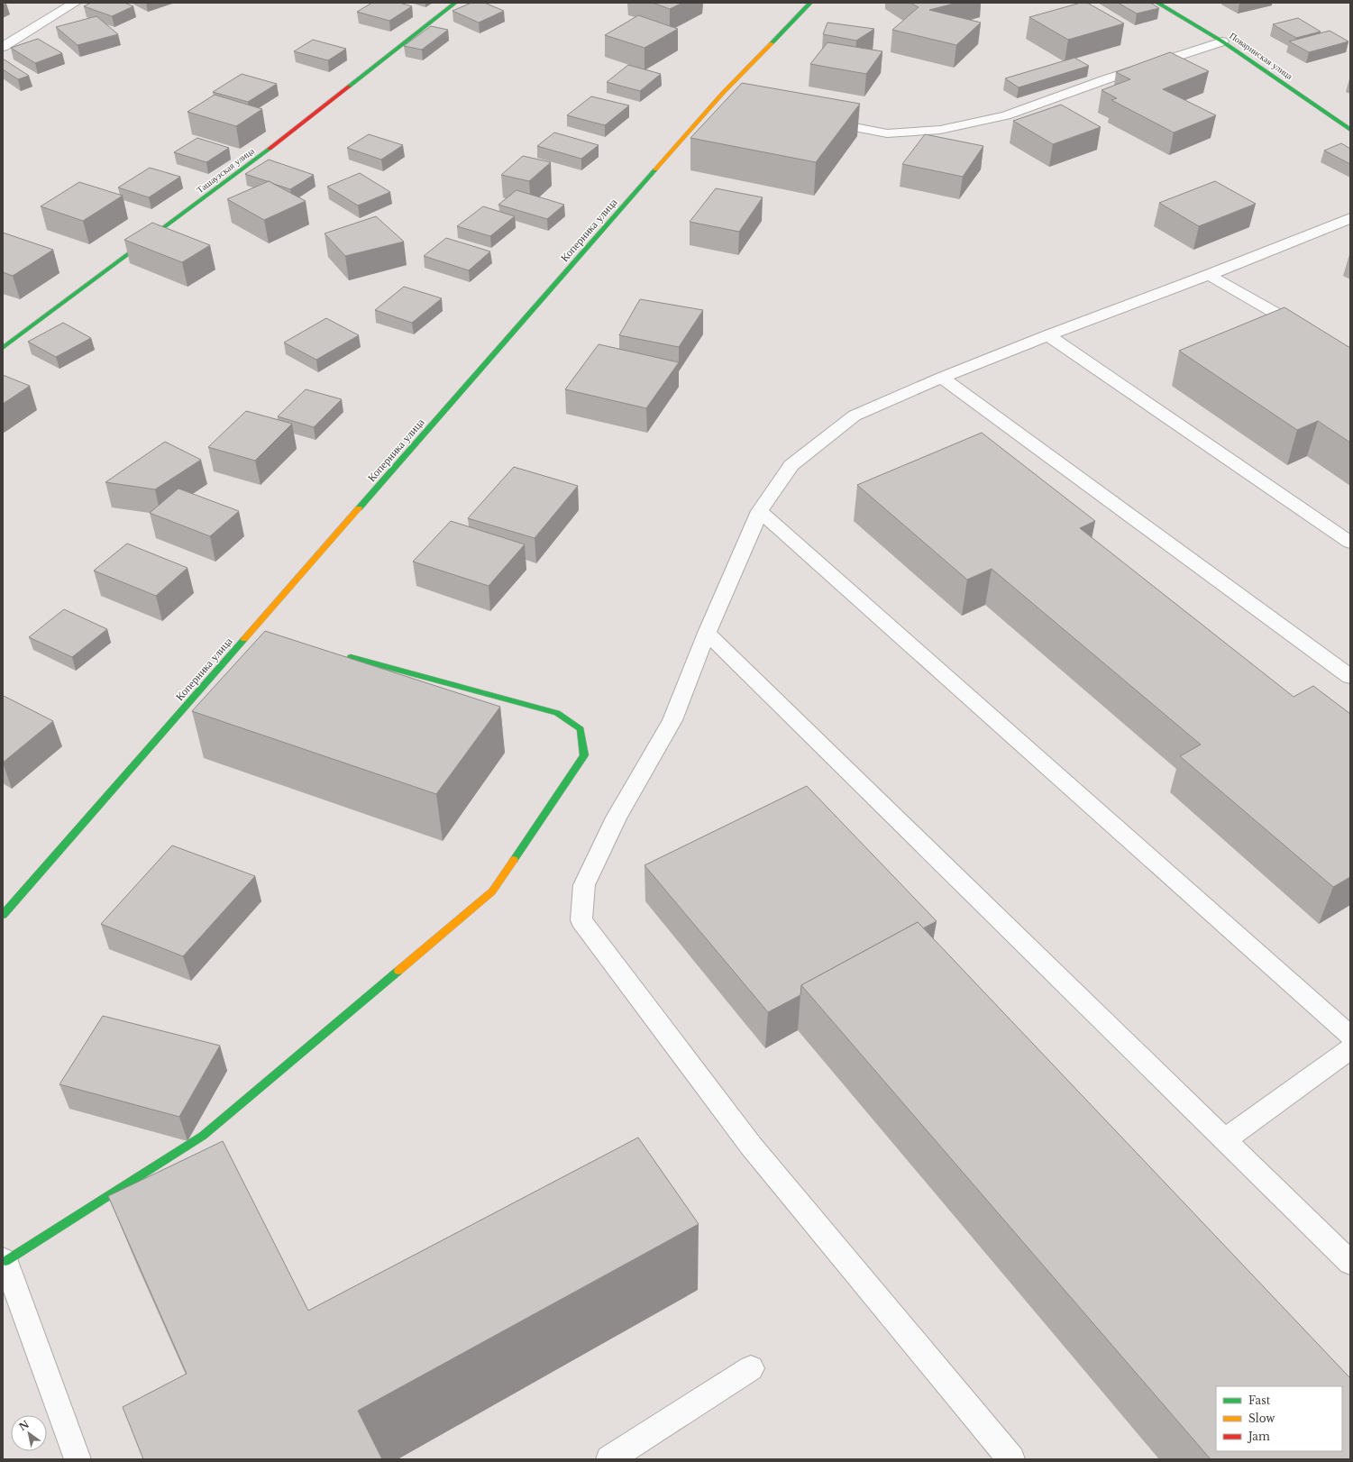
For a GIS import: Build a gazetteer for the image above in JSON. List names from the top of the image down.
{
  "streets": {
    "street": ["Поваринская улица", "Ташаузская улица", "Коперника улица"]
  },
  "legend": ["Fast", "Slow", "Jam"],
  "north": "top left"
}
